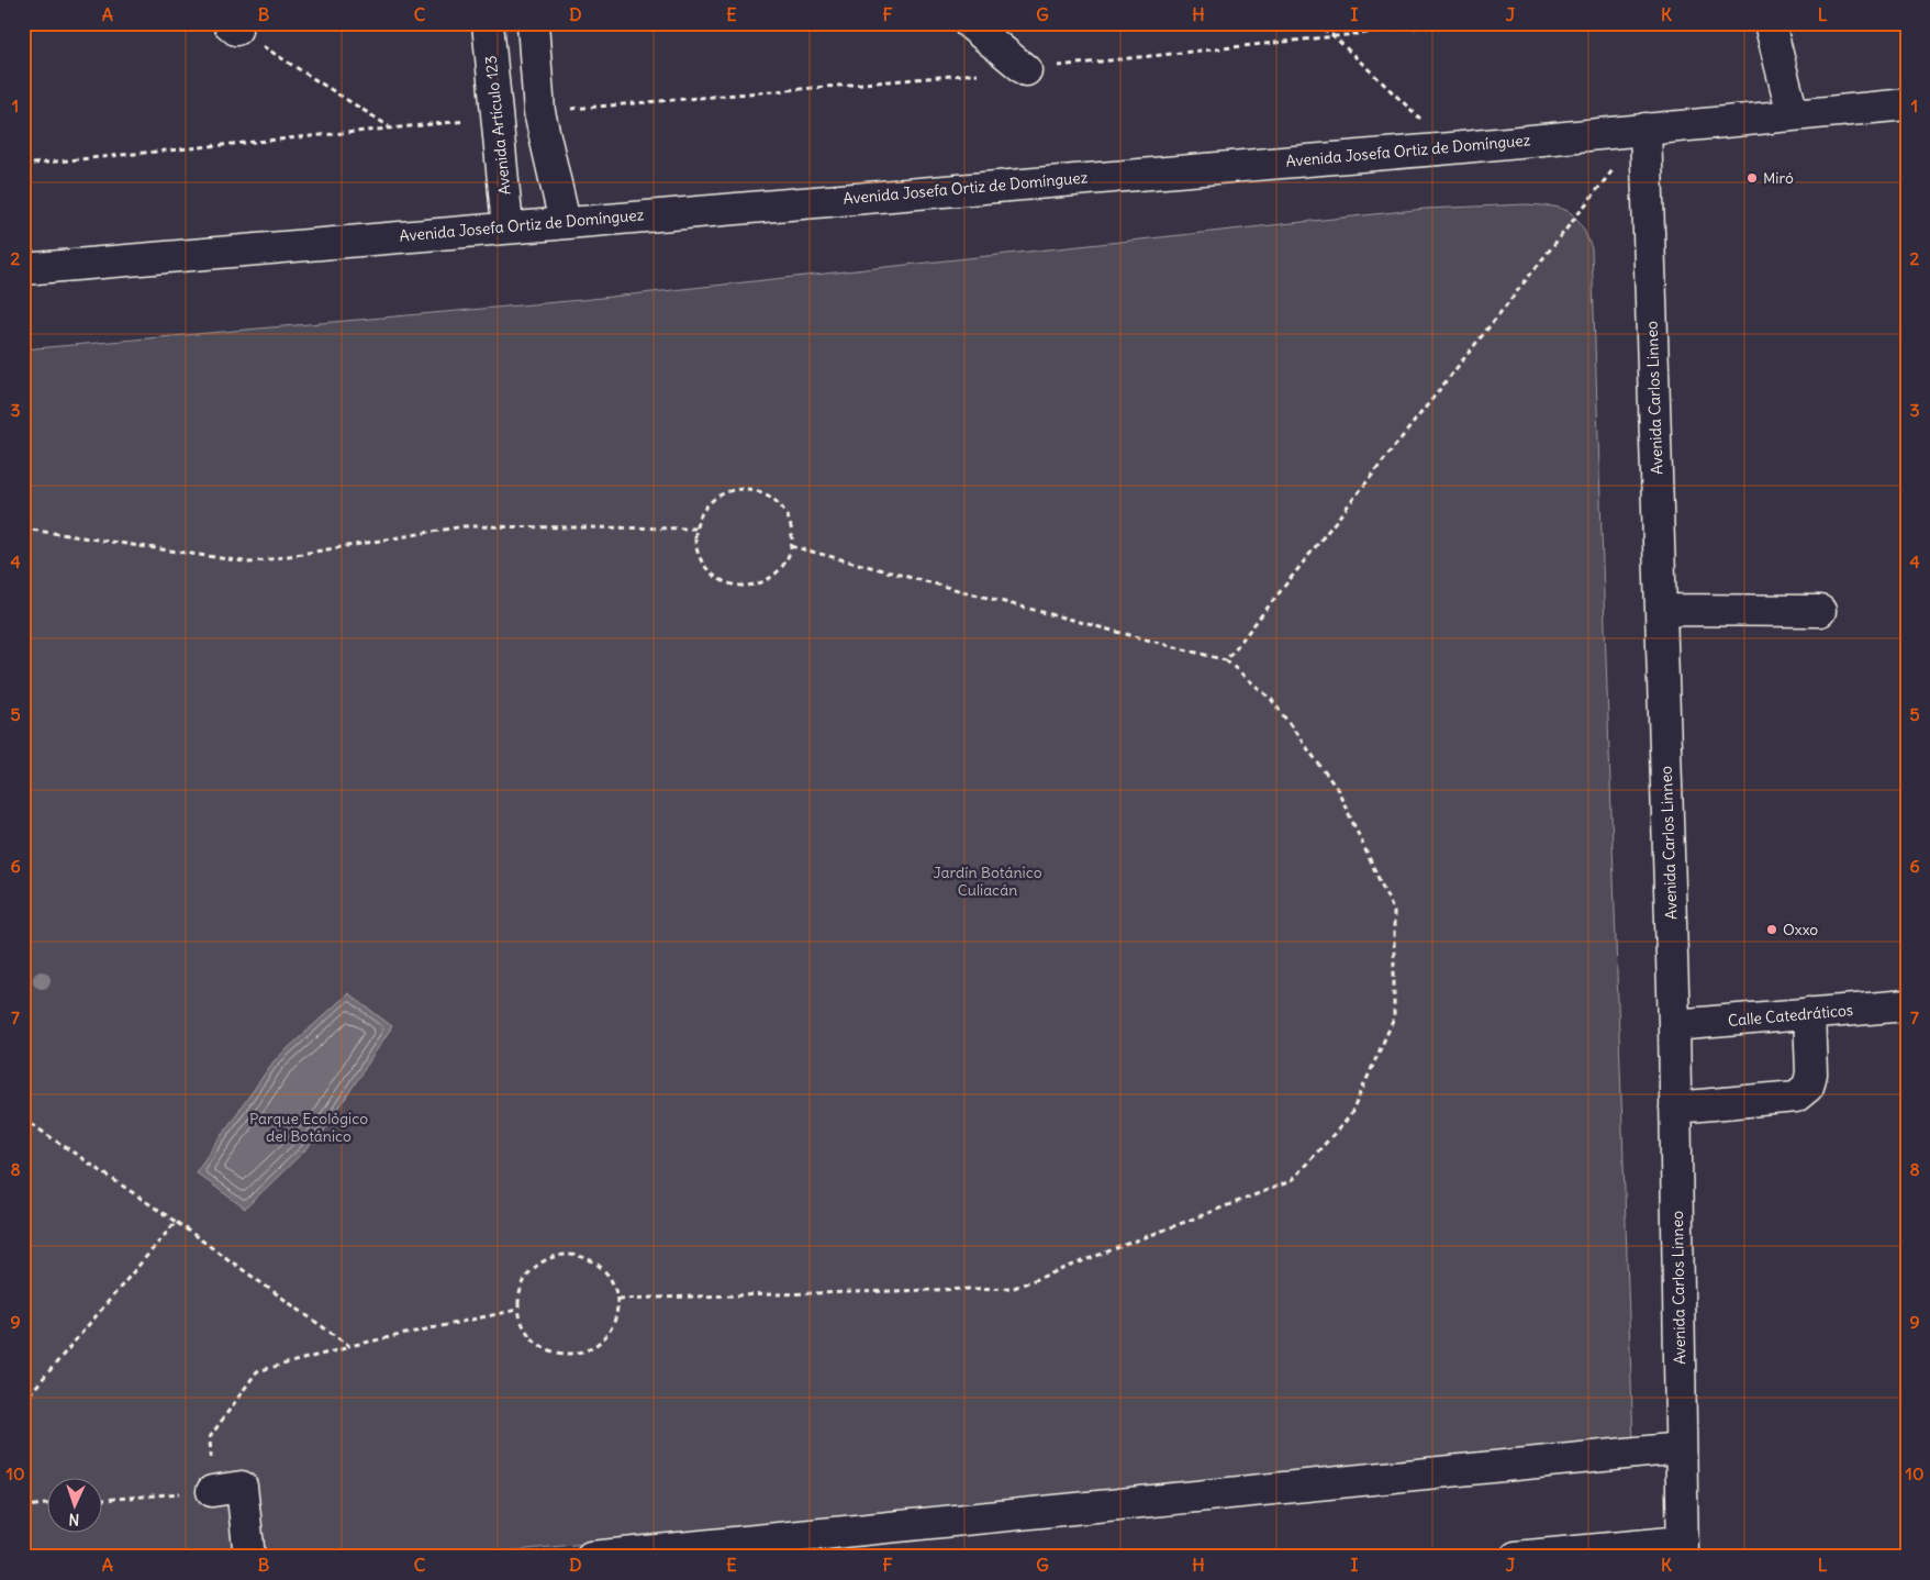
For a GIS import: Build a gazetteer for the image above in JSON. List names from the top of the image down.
{
  "streets": {
    "street": [
      "Avenida Artículo 123",
      "Avenida Josefa Ortiz de Domínguez",
      "Avenida Carlos Linneo",
      "Calle Catedráticos"
    ]
  },
  "crossings": [
    ["Avenida Artículo 123", "Avenida Josefa Ortiz de Domínguez"],
    ["Avenida Josefa Ortiz de Domínguez", "Avenida Carlos Linneo"],
    ["Avenida Carlos Linneo", "Calle Catedráticos"]
  ],
  "parks": ["Jardín Botánico Culiacán", "Parque Ecológico del Botánico"],
  "places": ["Miró", "Oxxo"],
  "north": "bottom",
  "grid": {
    "columns": [
      "A",
      "B",
      "C",
      "D",
      "E",
      "F",
      "G",
      "H",
      "I",
      "J",
      "K",
      "L"
    ],
    "rows": [
      "1",
      "2",
      "3",
      "4",
      "5",
      "6",
      "7",
      "8",
      "9",
      "10"
    ]
  }
}
